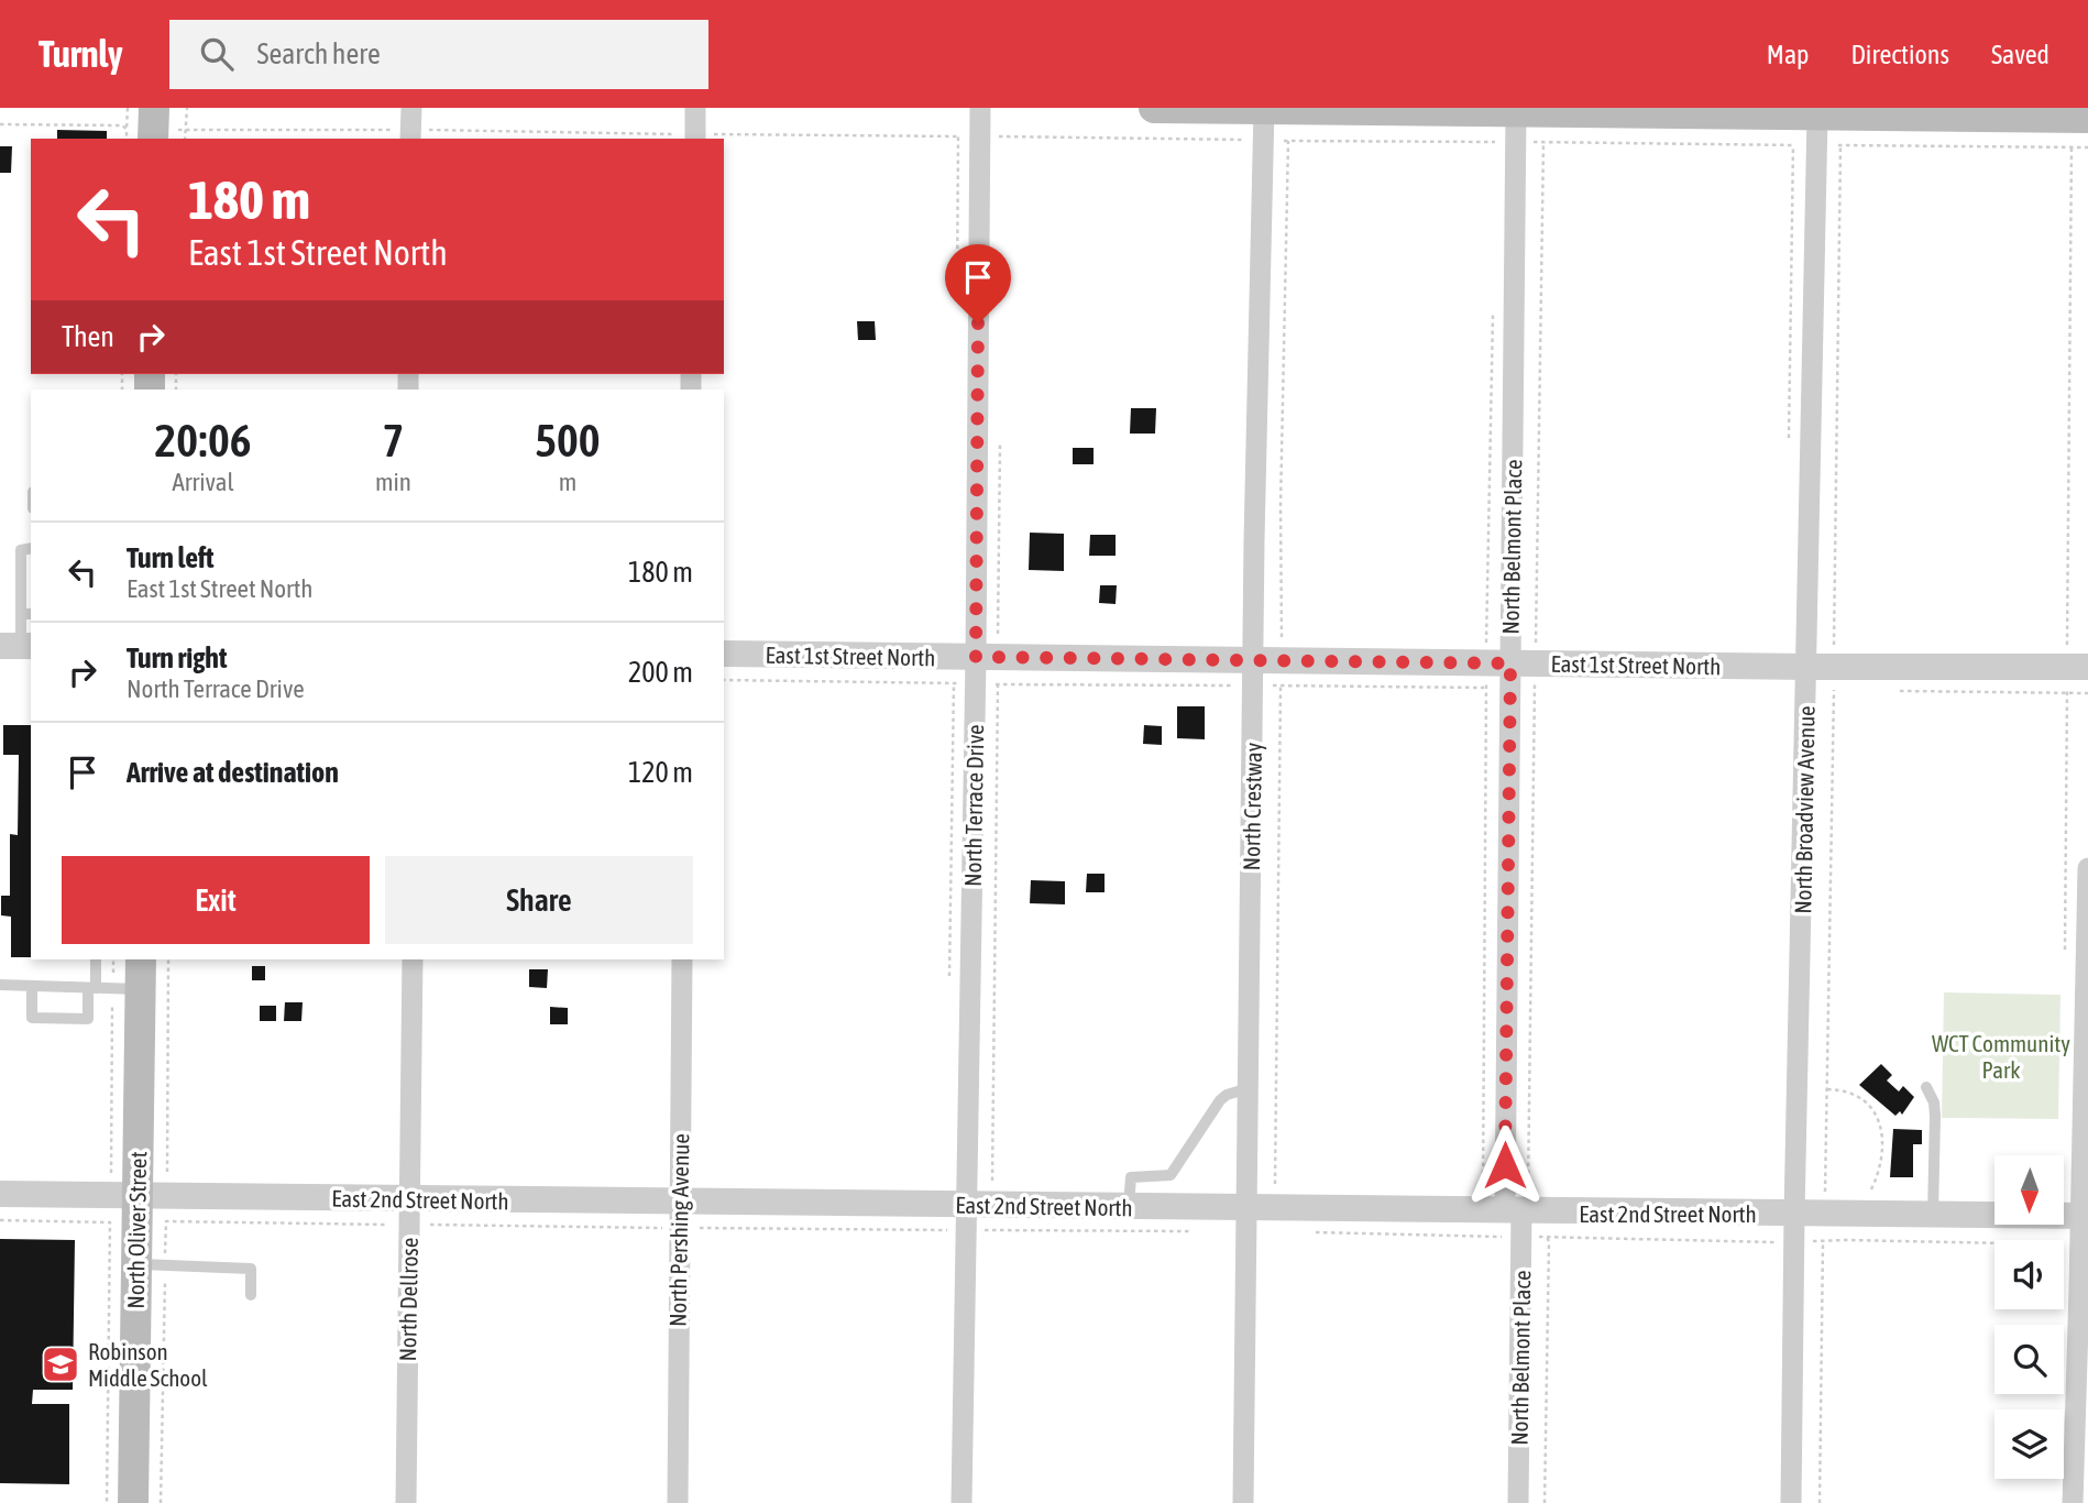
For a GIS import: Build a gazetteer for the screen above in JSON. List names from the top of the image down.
{
  "streets": {
    "main road": ["North Oliver Street"],
    "street": [
      "North Belmont Place",
      "East 1st Street North",
      "North Terrace Drive",
      "North Crestway",
      "North Broadview Avenue",
      "East 2nd Street North",
      "North Pershing Avenue",
      "North Dellrose"
    ]
  },
  "crossings": [
    ["North Belmont Place", "East 1st Street North"],
    ["North Belmont Place", "East 2nd Street North"],
    ["East 1st Street North", "North Terrace Drive"],
    ["East 1st Street North", "North Crestway"],
    ["East 1st Street North", "North Broadview Avenue"],
    ["North Terrace Drive", "East 2nd Street North"],
    ["North Crestway", "East 2nd Street North"],
    ["North Broadview Avenue", "East 2nd Street North"],
    ["East 2nd Street North", "North Oliver Street"],
    ["East 2nd Street North", "North Pershing Avenue"],
    ["East 2nd Street North", "North Dellrose"]
  ],
  "parks": ["WCT Community Park"],
  "places": {
    "school or university": ["Robinson Middle School"]
  },
  "north": "bottom",
  "page": {
    "header": "Turnly",
    "search": "Search here",
    "nav": ["Map", "Directions", "Saved"],
    "turn": ["180 m", "East 1st Street North"],
    "then": "Then",
    "eta": [
      "20:06",
      "Arrival",
      "7",
      "min",
      "500",
      "m"
    ],
    "list": [
      {
        "name": "Turn left",
        "note": "East 1st Street North",
        "value": "180 m"
      },
      {
        "name": "Turn right",
        "note": "North Terrace Drive",
        "value": "200 m"
      },
      {
        "name": "Arrive at destination",
        "value": "120 m"
      }
    ],
    "buttons": ["Exit", "Share"]
  }
}
